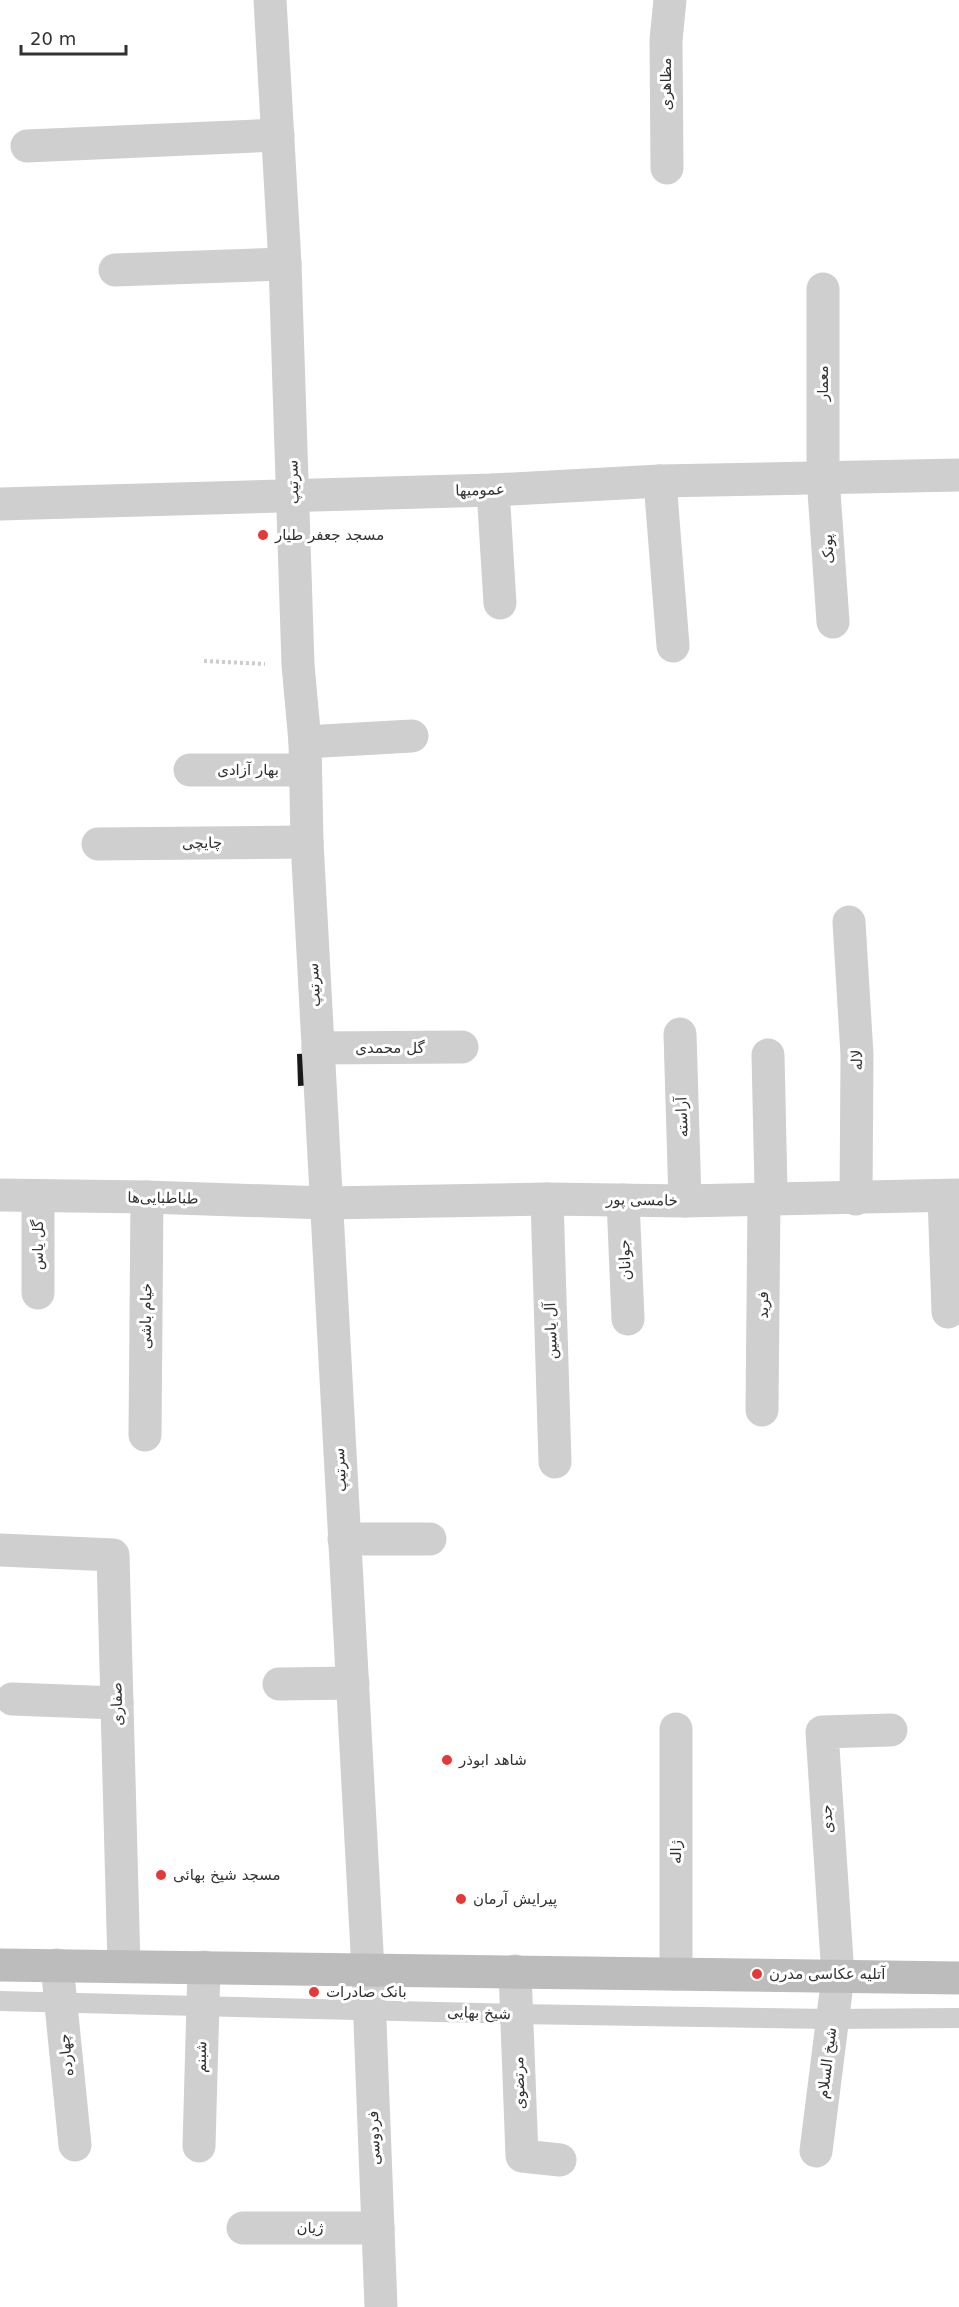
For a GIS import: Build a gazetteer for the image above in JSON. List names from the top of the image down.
{
  "streets": {
    "street": [
      "مظاهری",
      "معمار",
      "سرتیپ",
      "عمومیها",
      "پونک",
      "بهار آزادی",
      "چایچی",
      "گل محمدی",
      "لاله",
      "آراسته",
      "طباطبایی‌ها",
      "خامسی پور",
      "گل یاس",
      "جوانان",
      "فرید",
      "خیام باشی",
      "آل یاسین",
      "صفاری",
      "جدی",
      "ژاله",
      "چهارده",
      "شبنم",
      "شیخ السلام",
      "مرتضوی",
      "فردوسی",
      "ژیان"
    ],
    "lane": ["شیخ بهایی"]
  },
  "crossings": [
    ["معمار", "عمومیها"],
    ["معمار", "پونک"],
    ["سرتیپ", "عمومیها"],
    ["سرتیپ", "بهار آزادی"],
    ["سرتیپ", "چایچی"],
    ["سرتیپ", "گل محمدی"],
    ["سرتیپ", "طباطبایی‌ها"],
    ["سرتیپ", "خامسی پور"],
    ["سرتیپ", "فردوسی"],
    ["عمومیها", "پونک"],
    ["لاله", "خامسی پور"],
    ["آراسته", "خامسی پور"],
    ["طباطبایی‌ها", "خامسی پور"],
    ["طباطبایی‌ها", "گل یاس"],
    ["طباطبایی‌ها", "خیام باشی"],
    ["خامسی پور", "جوانان"],
    ["خامسی پور", "فرید"],
    ["خامسی پور", "آل یاسین"],
    ["جدی", "شیخ السلام"],
    ["شیخ بهایی", "چهارده"],
    ["شیخ بهایی", "شبنم"],
    ["شیخ بهایی", "شیخ السلام"],
    ["شیخ بهایی", "مرتضوی"],
    ["شیخ بهایی", "فردوسی"],
    ["فردوسی", "ژیان"]
  ],
  "places": [
    "مسجد جعفر طیار",
    "شاهد ابوذر",
    "مسجد شیخ بهائی",
    "پیرایش آرمان",
    "آتلیه عکاسی مدرن",
    "بانک صادرات"
  ],
  "scale_bar": "20 m"
}
